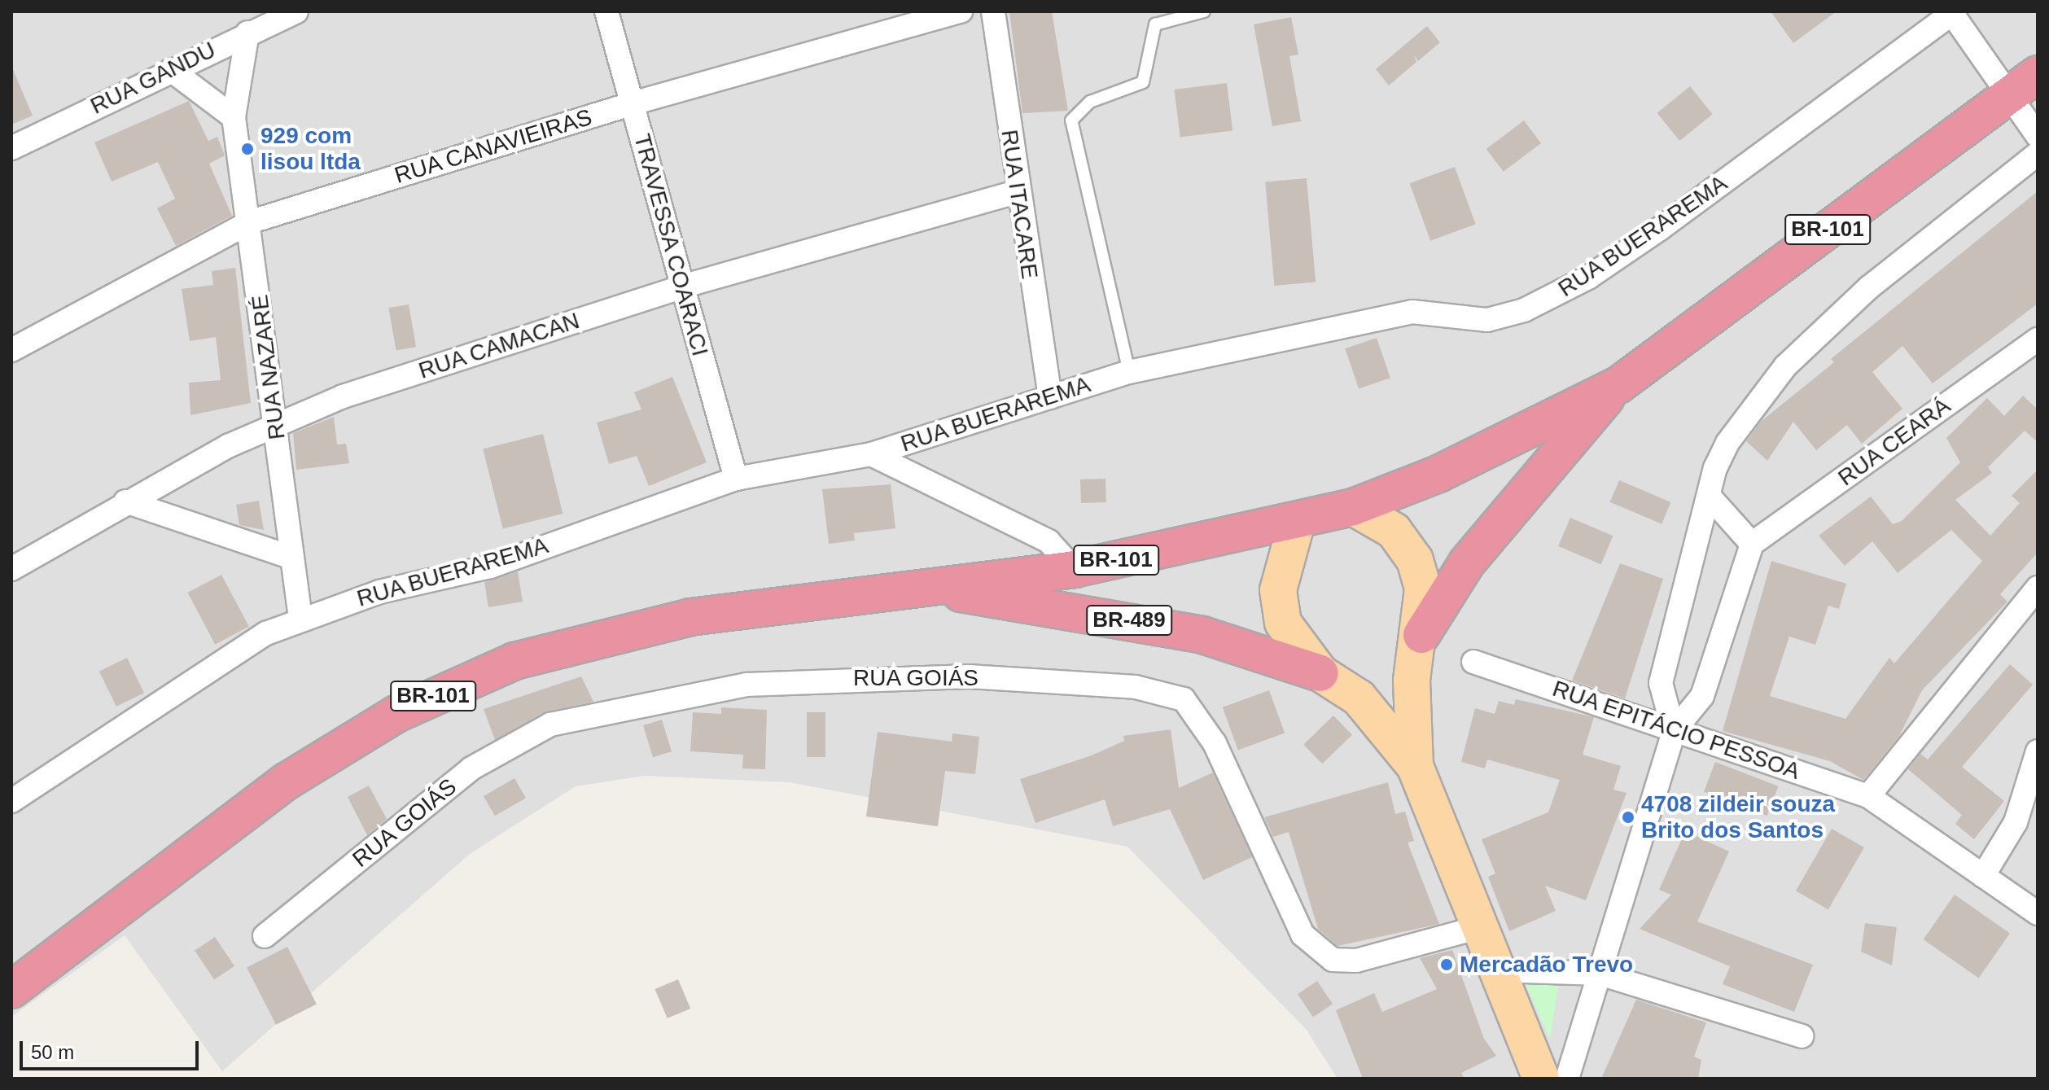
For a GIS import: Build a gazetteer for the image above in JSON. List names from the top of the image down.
{
  "streets": {
    "highway": ["BR-101", "BR-489"],
    "street": [
      "RUA GANDU",
      "RUA CANAVIEIRAS",
      "RUA ITACARE",
      "RUA BUERAREMA",
      "TRAVESSA COARACI",
      "RUA CAMACAN",
      "RUA NAZARÉ",
      "RUA CEARÁ",
      "RUA GOIÁS",
      "RUA EPITÁCIO PESSOA"
    ]
  },
  "crossings": [
    ["RUA GANDU", "RUA NAZARÉ"],
    ["RUA CANAVIEIRAS", "TRAVESSA COARACI"],
    ["RUA CANAVIEIRAS", "RUA NAZARÉ"],
    ["RUA ITACARE", "RUA BUERAREMA"],
    ["RUA ITACARE", "RUA CAMACAN"],
    ["BR-101", "BR-489"],
    ["RUA BUERAREMA", "TRAVESSA COARACI"],
    ["RUA BUERAREMA", "RUA NAZARÉ"],
    ["TRAVESSA COARACI", "RUA CAMACAN"],
    ["RUA CAMACAN", "RUA NAZARÉ"],
    ["BR-489", "RUA GOIÁS"]
  ],
  "places": ["929 com lisou ltda", "4708 zildeir souza Brito dos Santos", "Mercadão Trevo"],
  "scale_bar": "50 m"
}
